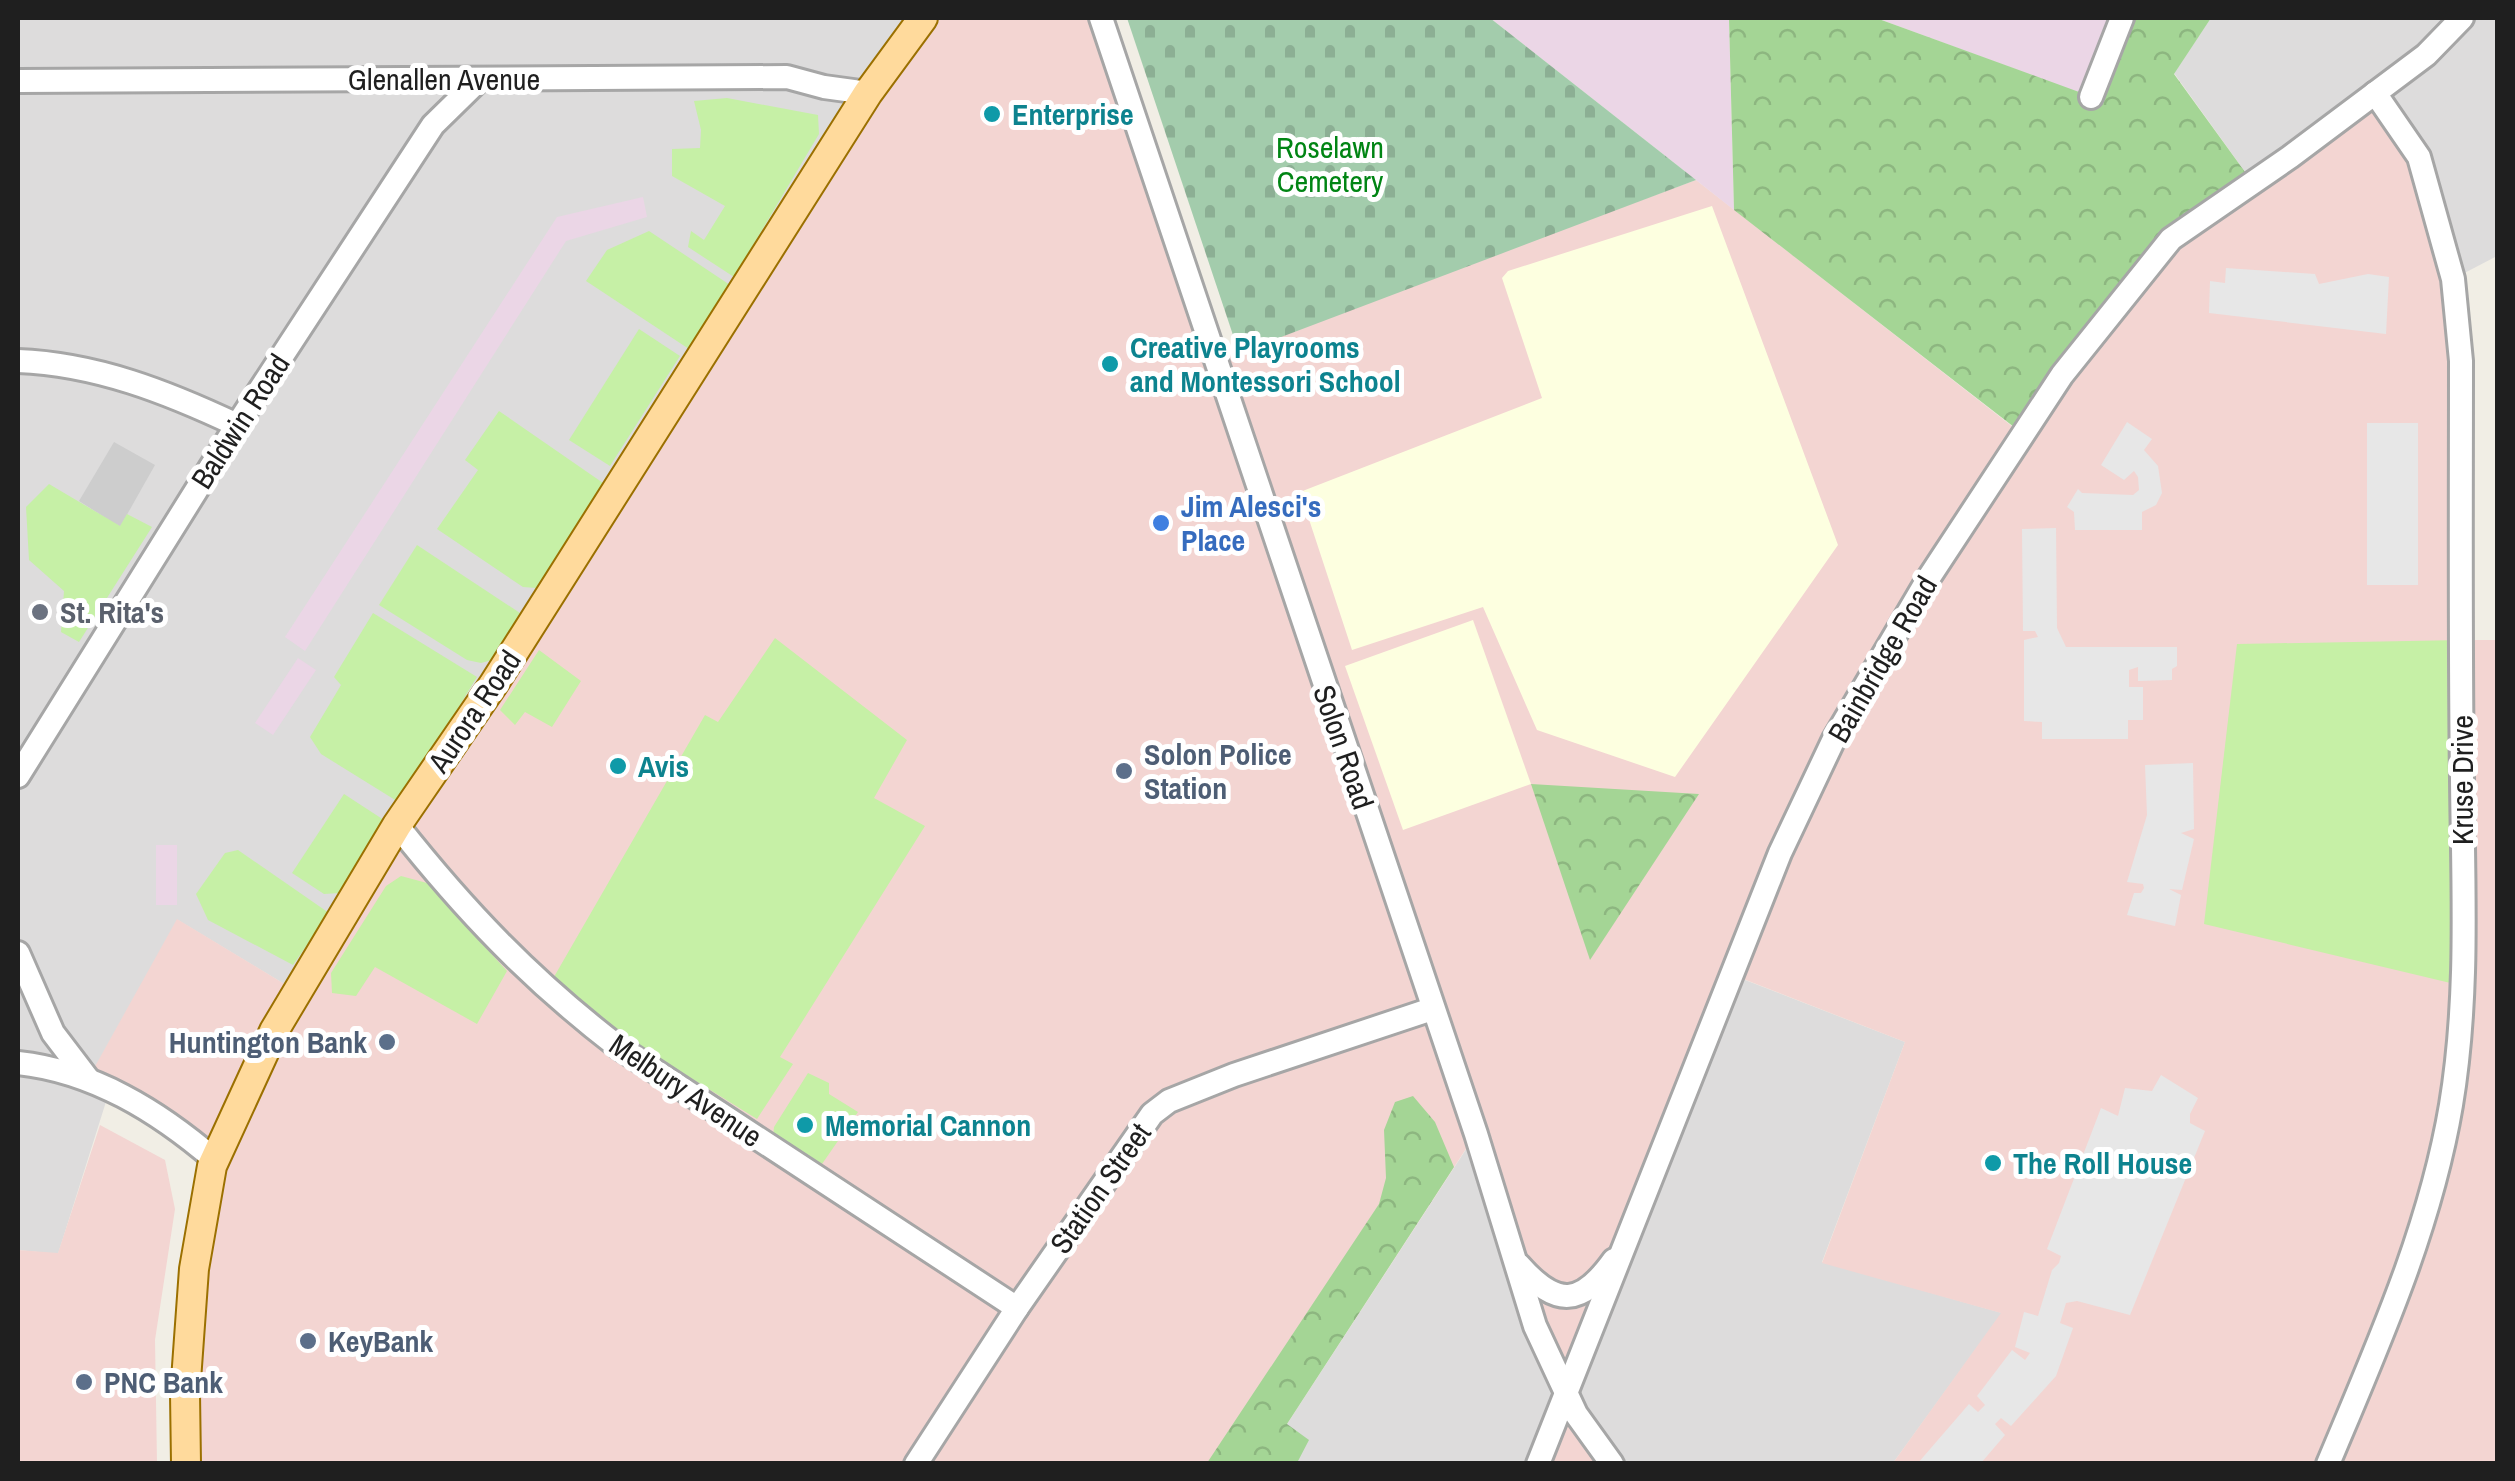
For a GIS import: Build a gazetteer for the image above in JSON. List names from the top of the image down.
{
  "streets": {
    "main road": ["Aurora Road"],
    "street": [
      "Glenallen Avenue",
      "Baldwin Road",
      "Bainbridge Road",
      "Solon Road",
      "Kruse Drive",
      "Melbury Avenue",
      "Station Street"
    ]
  },
  "crossings": [
    ["Glenallen Avenue", "Baldwin Road"],
    ["Glenallen Avenue", "Aurora Road"],
    ["Bainbridge Road", "Solon Road"],
    ["Bainbridge Road", "Kruse Drive"],
    ["Aurora Road", "Melbury Avenue"],
    ["Solon Road", "Station Street"],
    ["Melbury Avenue", "Station Street"]
  ],
  "parks": ["Roselawn Cemetery"],
  "places": [
    "Enterprise",
    "Creative Playrooms and Montessori School",
    "Jim Alesci's Place",
    "St. Rita's",
    "Avis",
    "Solon Police Station",
    "Huntington Bank",
    "Memorial Cannon",
    "The Roll House",
    "KeyBank",
    "PNC Bank"
  ]
}
